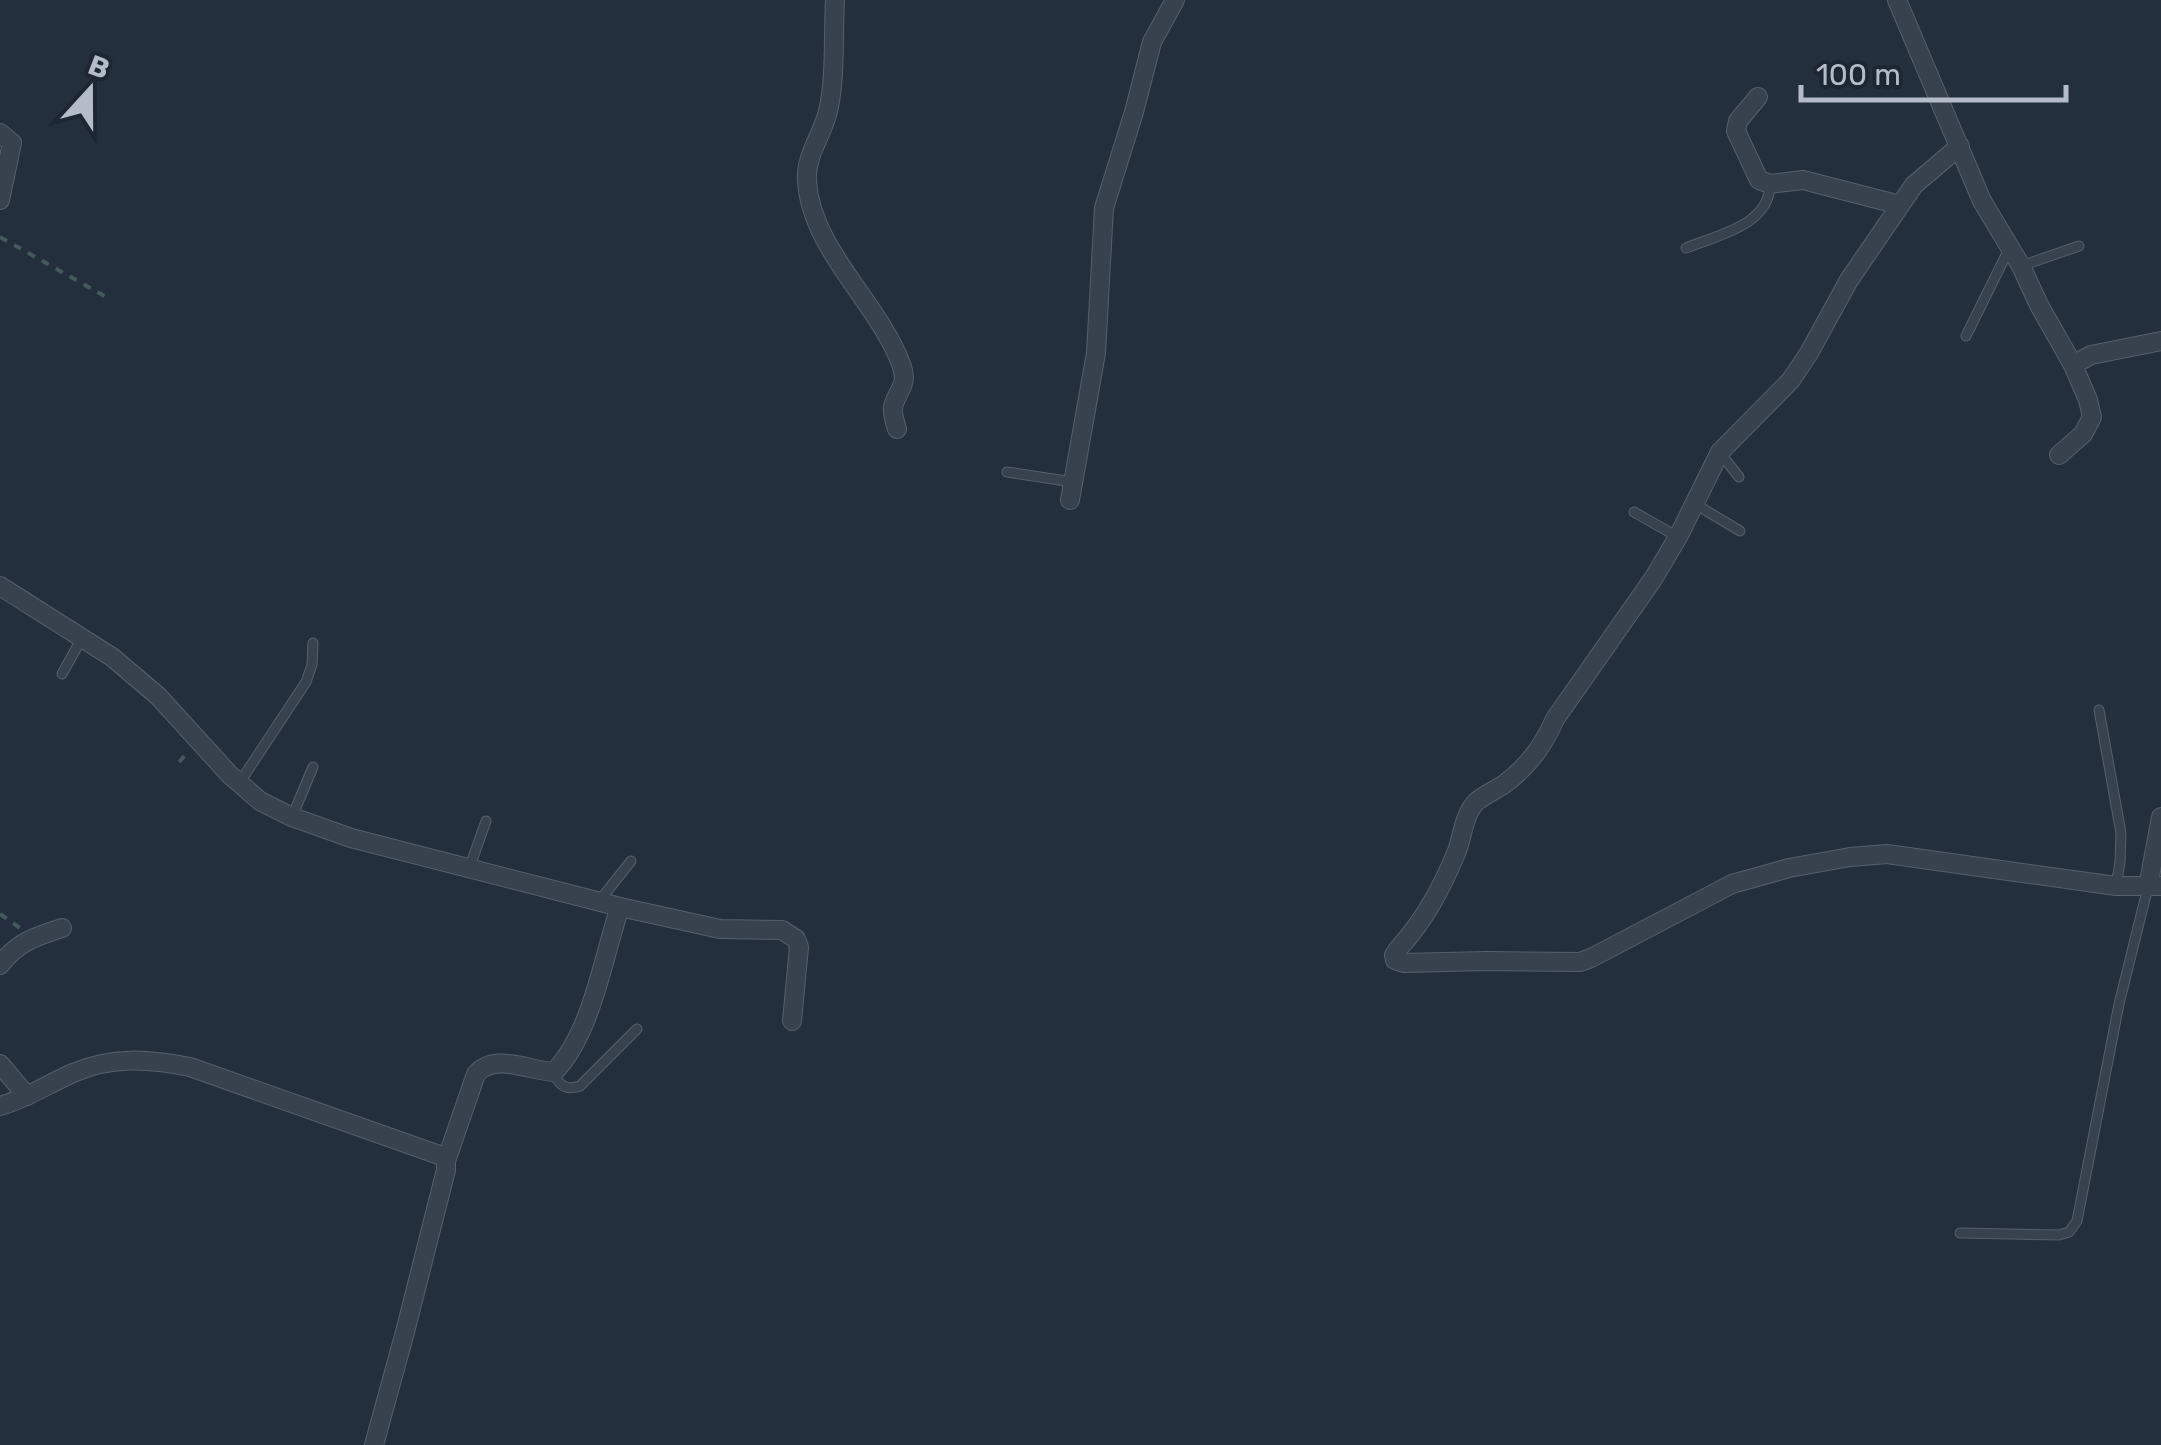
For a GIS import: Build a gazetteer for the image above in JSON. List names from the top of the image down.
{
  "scale_bar": "100 m",
  "north": "top"
}
